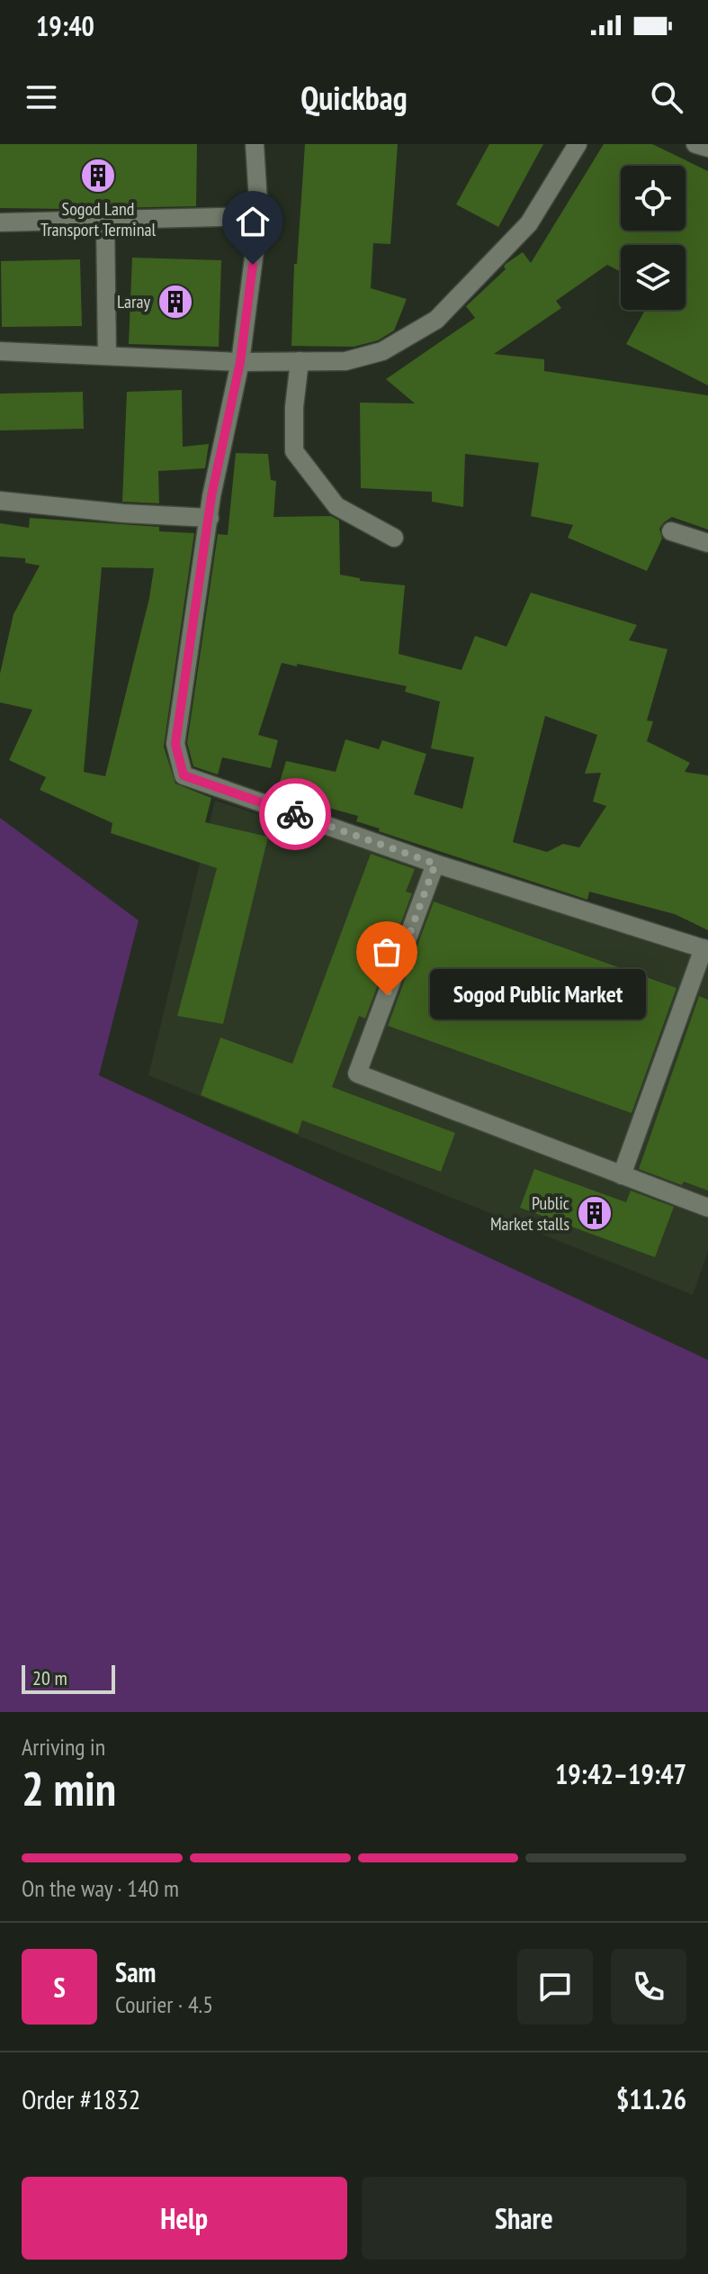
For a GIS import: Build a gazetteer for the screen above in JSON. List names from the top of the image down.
{
  "places": {
    "building": ["Sogod Land Transport Terminal", "Laray", "Public Market stalls"],
    "other": ["Sogod Public Market"]
  },
  "scale_bar": "20 m",
  "page": {
    "status": "19:40",
    "header": "Quickbag",
    "bubble": "Sogod Public Market",
    "scale": "20 m",
    "heading": ["2 min", "Arriving in", "19:42–19:47"],
    "panel": [
      "Sam",
      "Courier · 4.5",
      "Order #1832",
      "$11.26"
    ],
    "bar": "On the way · 140 m",
    "round": "S",
    "buttons": ["Help", "Share"]
  }
}
